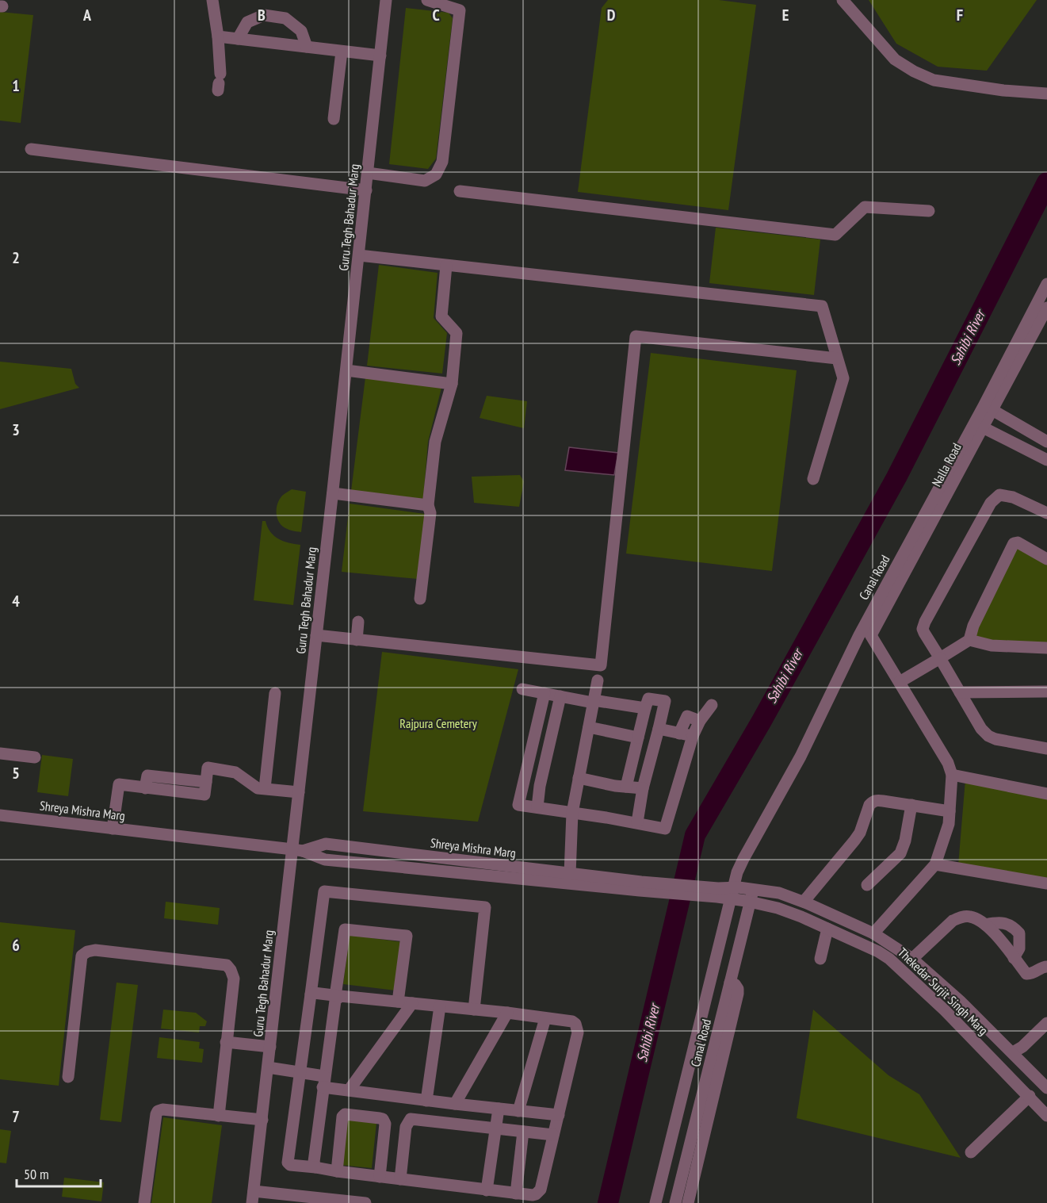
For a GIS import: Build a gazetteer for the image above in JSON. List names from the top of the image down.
{
  "streets": {
    "street": [
      "Guru Tegh Bahadur Marg",
      "Nalla Road",
      "Canal Road",
      "Shreya Mishra Marg",
      "Thekedar Surjit Singh Marg"
    ]
  },
  "crossings": [
    ["Guru Tegh Bahadur Marg", "Shreya Mishra Marg"],
    ["Canal Road", "Thekedar Surjit Singh Marg"],
    ["Shreya Mishra Marg", "Thekedar Surjit Singh Marg"]
  ],
  "water": ["Sahibi River"],
  "parks": ["Rajpura Cemetery"],
  "scale_bar": "50 m",
  "grid": {
    "columns": [
      "A",
      "B",
      "C",
      "D",
      "E",
      "F"
    ],
    "rows": [
      "1",
      "2",
      "3",
      "4",
      "5",
      "6",
      "7"
    ]
  }
}
